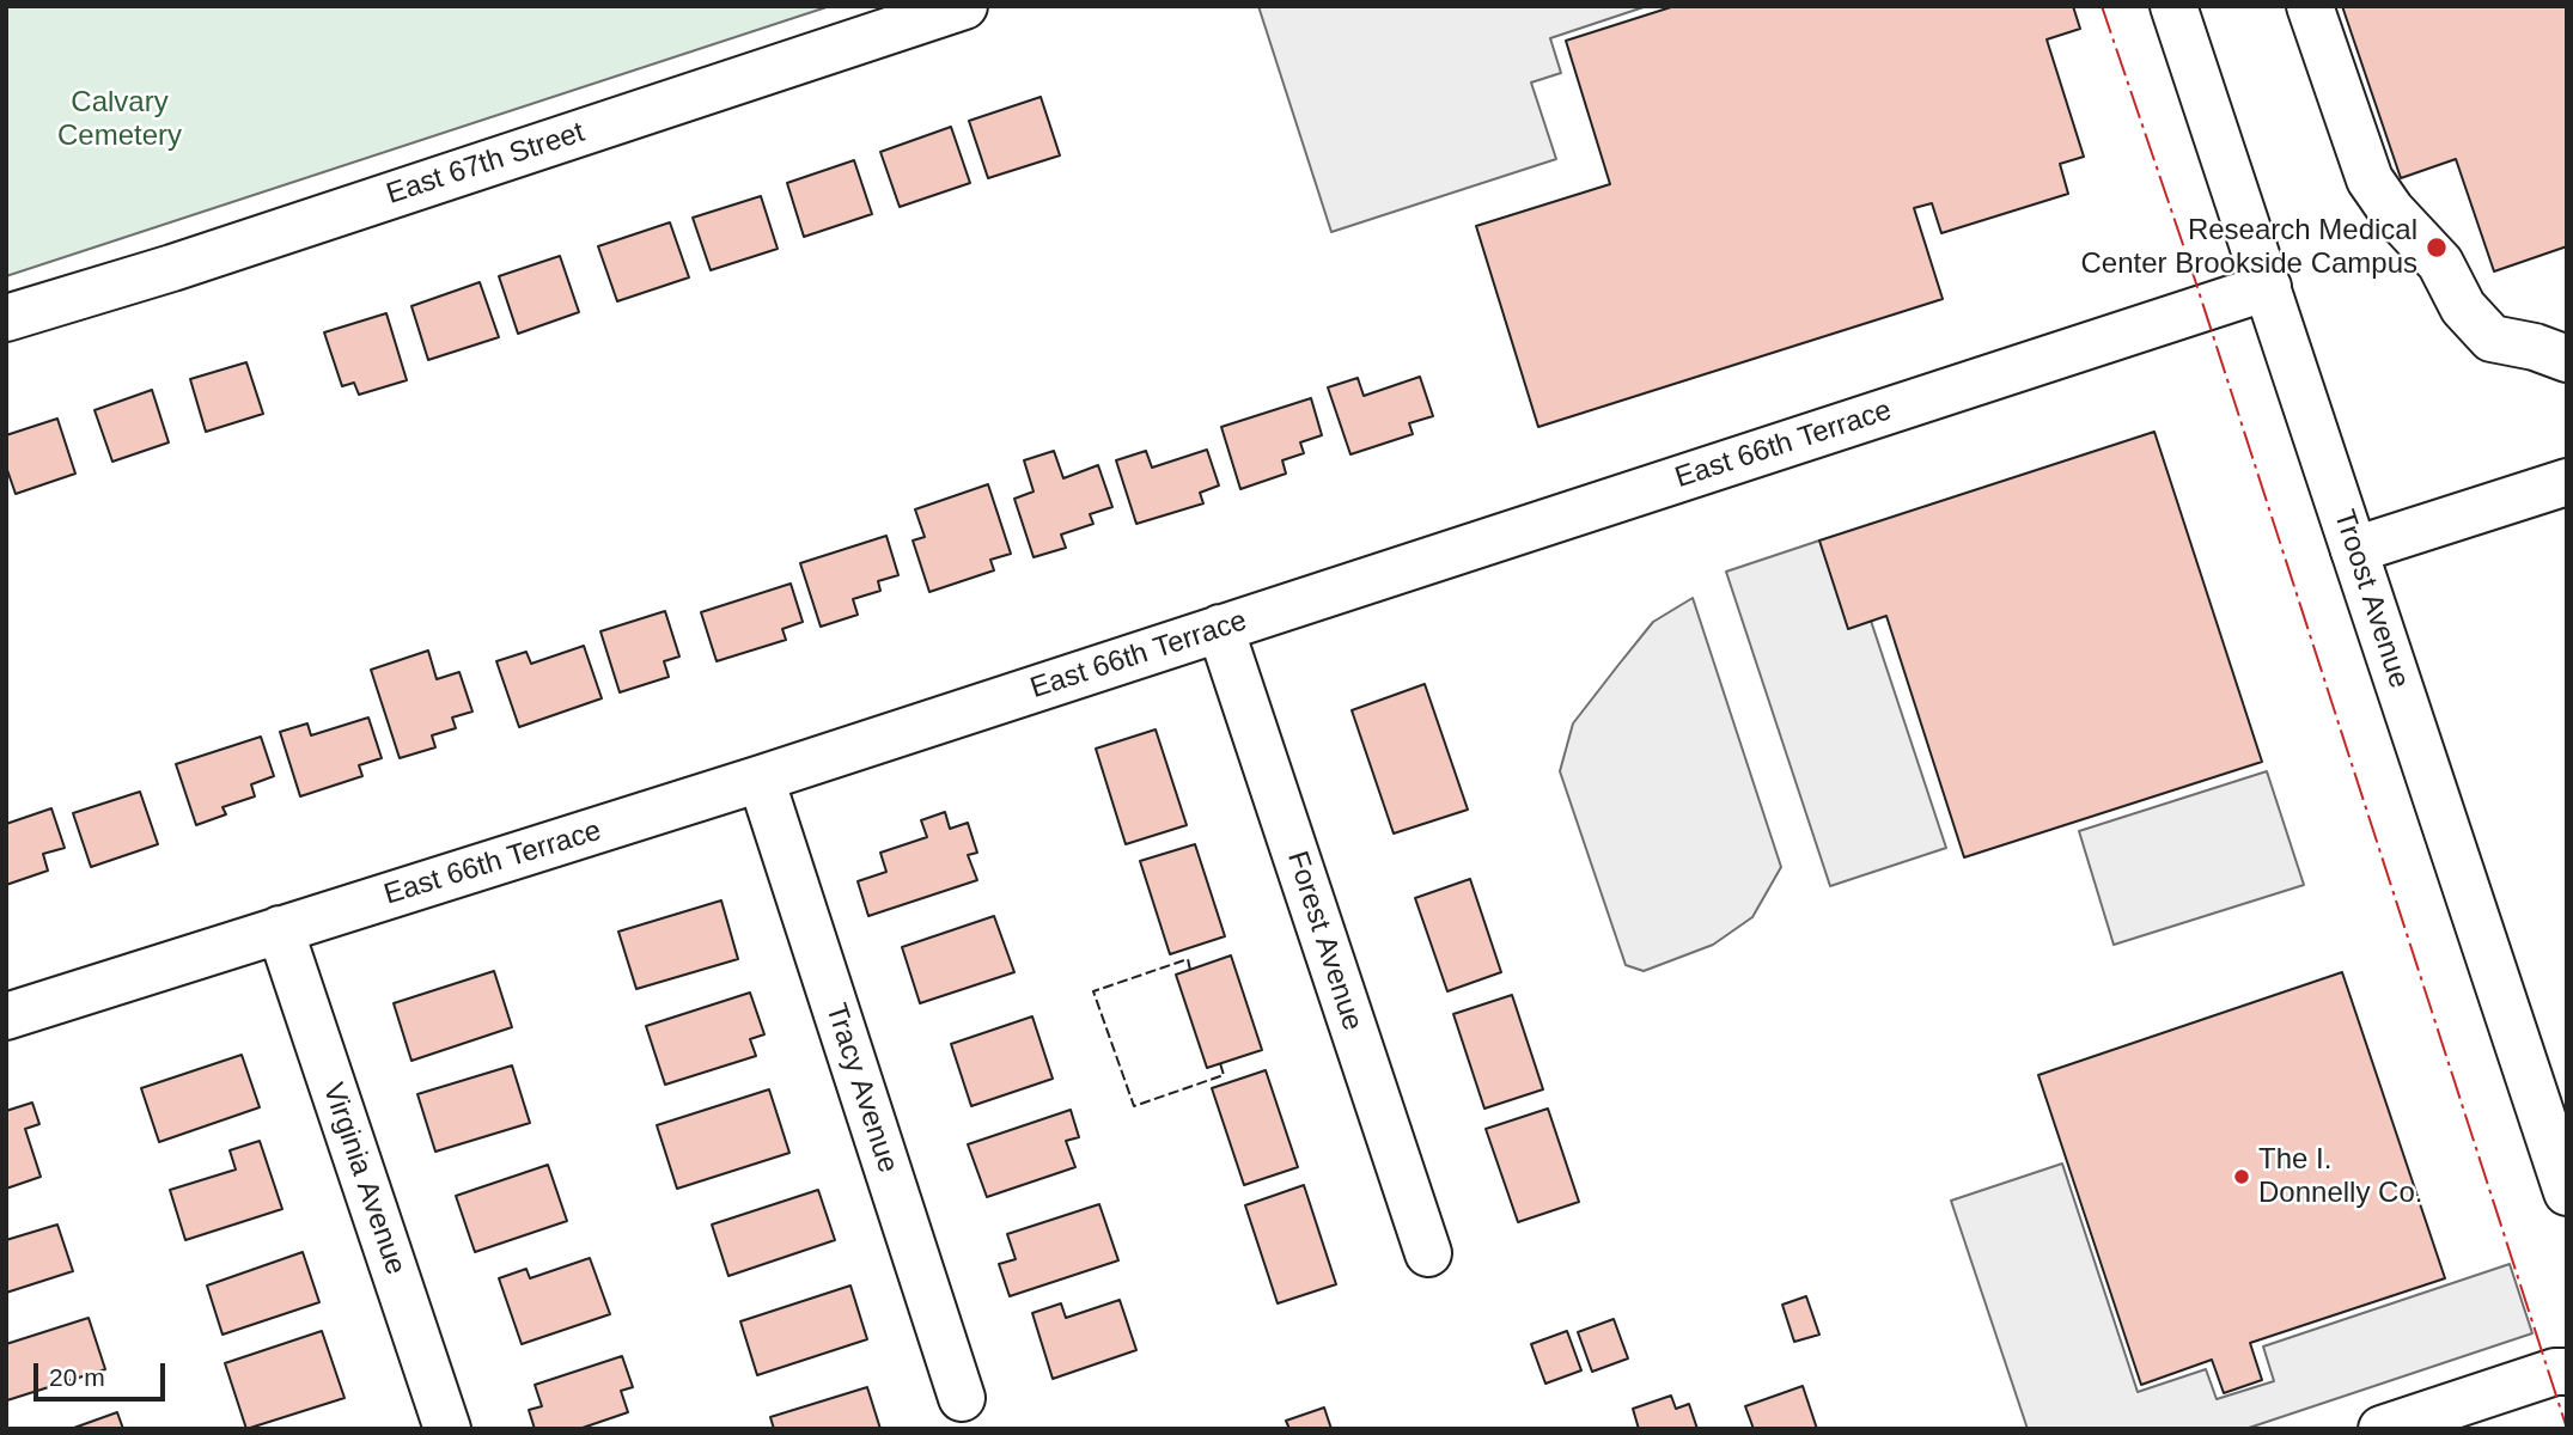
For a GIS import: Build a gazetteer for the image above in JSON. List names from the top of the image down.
{
  "streets": {
    "street": [
      "East 67th Street",
      "East 66th Terrace",
      "Troost Avenue",
      "Forest Avenue",
      "Tracy Avenue",
      "Virginia Avenue"
    ]
  },
  "crossings": [
    ["East 66th Terrace", "Troost Avenue"],
    ["East 66th Terrace", "Forest Avenue"],
    ["East 66th Terrace", "Tracy Avenue"],
    ["East 66th Terrace", "Virginia Avenue"]
  ],
  "parks": ["Calvary Cemetery"],
  "places": ["Research Medical Center Brookside Campus", "The I. Donnelly Co."],
  "scale_bar": "20 m"
}
